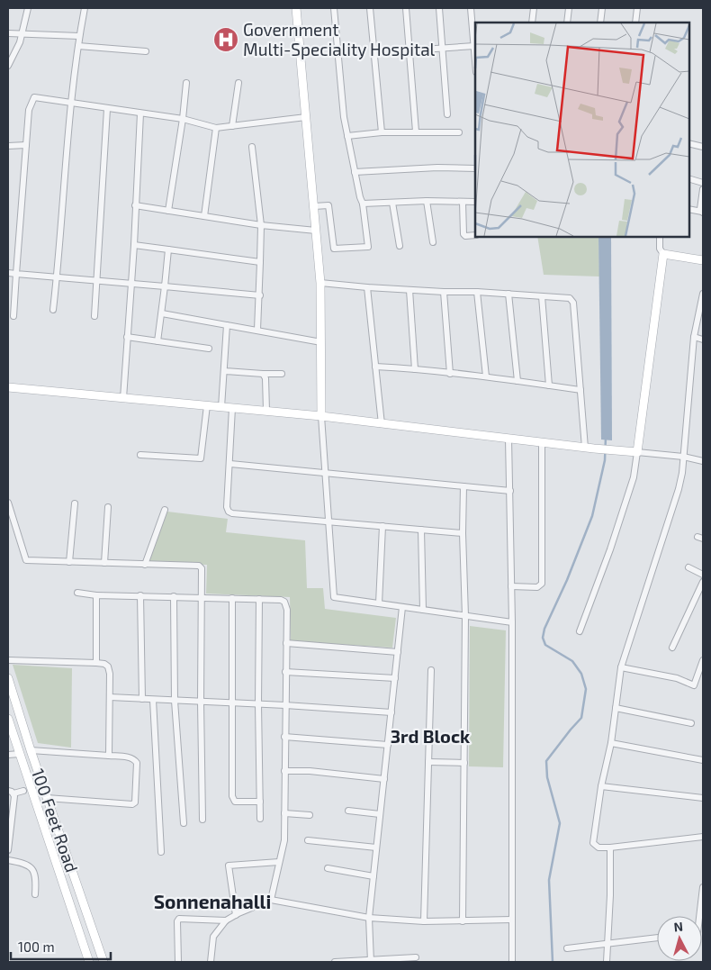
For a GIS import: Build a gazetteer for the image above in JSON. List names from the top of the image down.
{
  "streets": {
    "street": ["100 Feet Road"]
  },
  "districts": ["3rd Block", "Sonnenahalli"],
  "places": {
    "hospital": ["Government Multi-Speciality Hospital"]
  },
  "scale_bar": "100 m",
  "north": "top"
}
